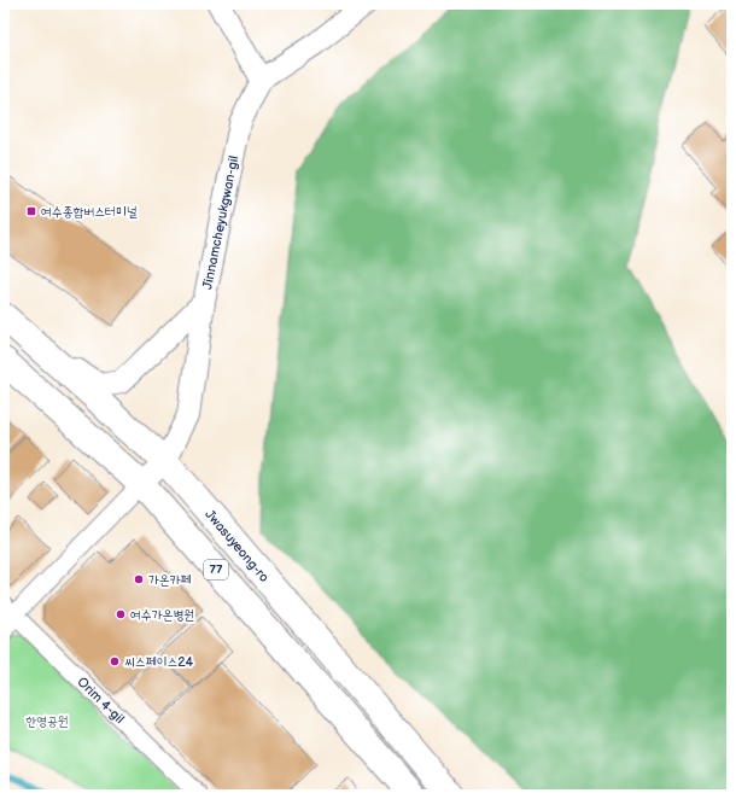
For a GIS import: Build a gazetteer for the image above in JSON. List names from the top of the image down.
{
  "streets": {
    "main road": ["Jwasuyeong-ro", "77"],
    "street": ["Jinnamcheyukgwan-gil", "Orim 4-gil"]
  },
  "crossings": [
    ["Jinnamcheyukgwan-gil", "Jwasuyeong-ro"],
    ["Jinnamcheyukgwan-gil", "77"]
  ],
  "parks": ["한영공원"],
  "places": {
    "transit": ["여수종합버스터미널"],
    "other": ["가온카페", "여수가온병원", "씨스페이스24"]
  }
}
